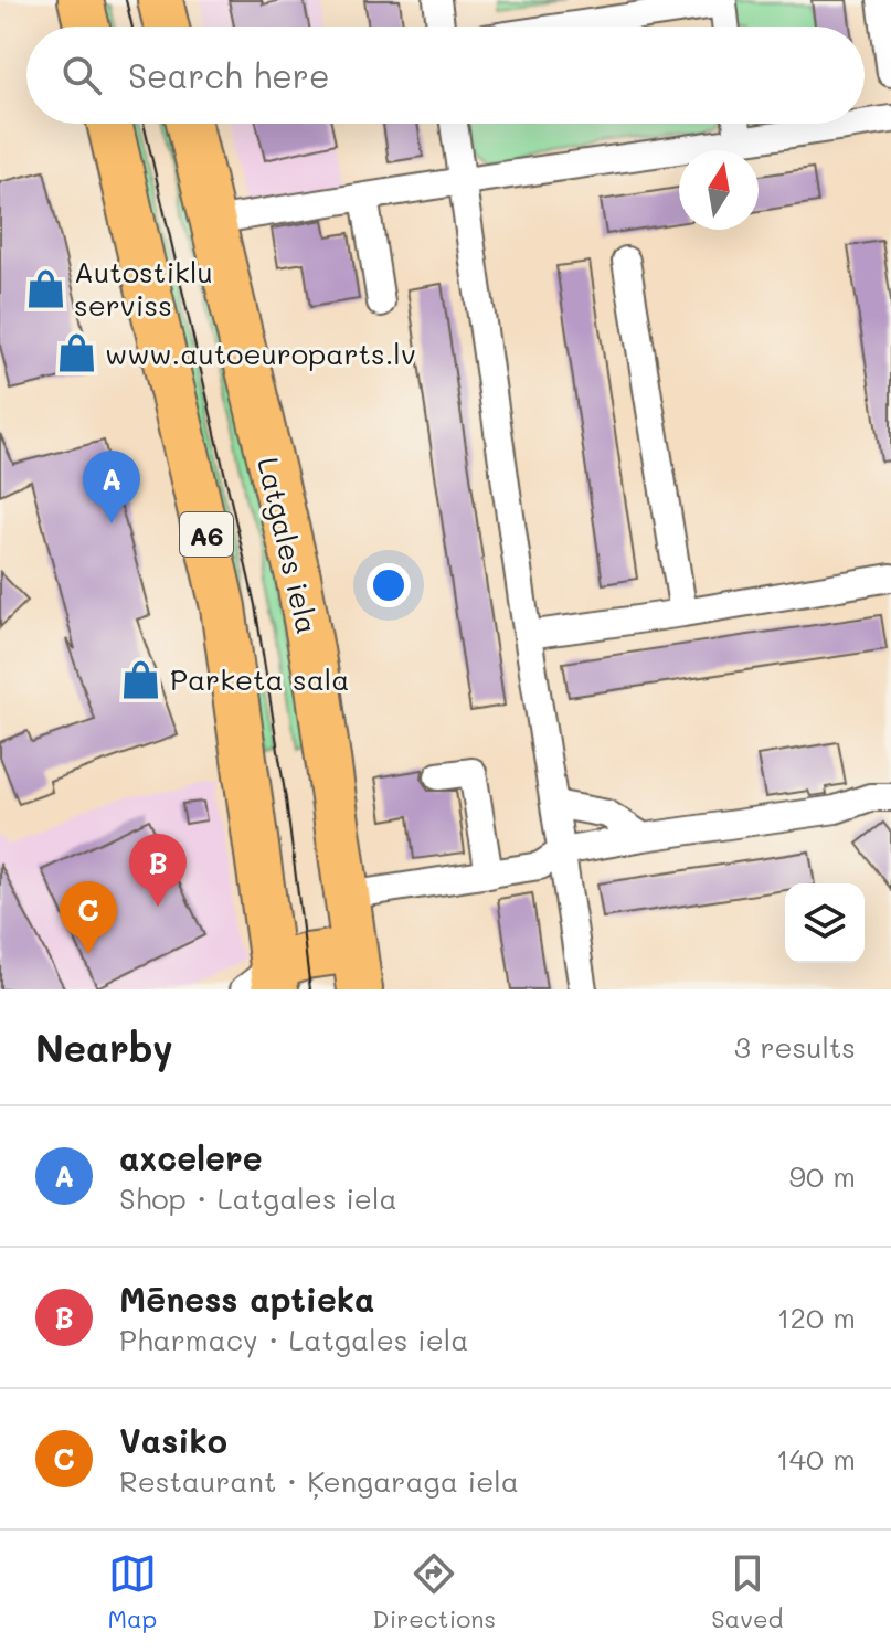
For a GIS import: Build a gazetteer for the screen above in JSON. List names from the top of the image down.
{
  "streets": {
    "highway": ["A6", "Latgales iela"]
  },
  "crossings": [
    ["A6", "Latgales iela"]
  ],
  "places": {
    "shop": ["Autostiklu serviss", "www.autoeuroparts.lv", "Parketa sala"]
  },
  "north": "top",
  "page": {
    "search": "Search here",
    "pins": ["A", "B", "C"],
    "heading": ["Nearby", "3 results"],
    "list": [
      {
        "mark": "A",
        "name": "axcelere",
        "note": "Shop · Latgales iela",
        "value": "90 m"
      },
      {
        "mark": "B",
        "name": "Mēness aptieka",
        "note": "Pharmacy · Latgales iela",
        "value": "120 m"
      },
      {
        "mark": "C",
        "name": "Vasiko",
        "note": "Restaurant · Ķengaraga iela",
        "value": "140 m"
      }
    ],
    "nav": ["Map", "Directions", "Saved"]
  }
}
